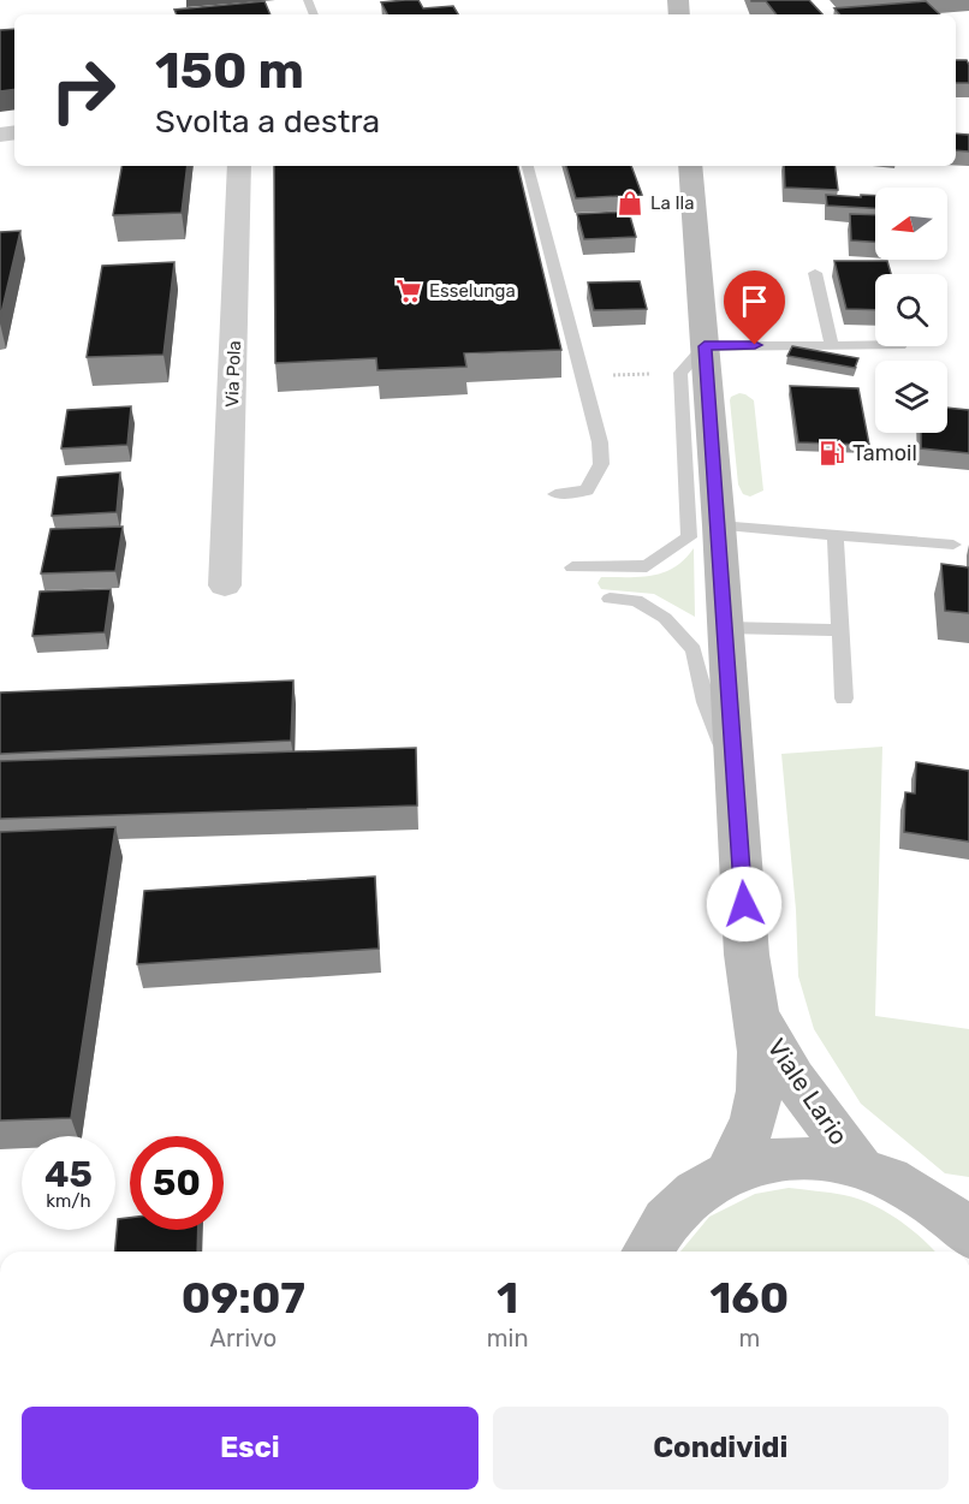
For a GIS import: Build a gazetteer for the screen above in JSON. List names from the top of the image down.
{
  "streets": {
    "main road": ["Viale Lario"],
    "street": ["Via Pola"]
  },
  "places": {
    "shop": ["La Ila"],
    "supermarket": ["Esselunga"],
    "fuel station": ["Tamoil"]
  },
  "north": "left",
  "page": {
    "turn": ["150 m", "Svolta a destra"],
    "speed": "45 km/h",
    "limit": "50",
    "eta": [
      "09:07",
      "Arrivo",
      "1",
      "min",
      "160",
      "m"
    ],
    "buttons": ["Esci", "Condividi"]
  }
}
